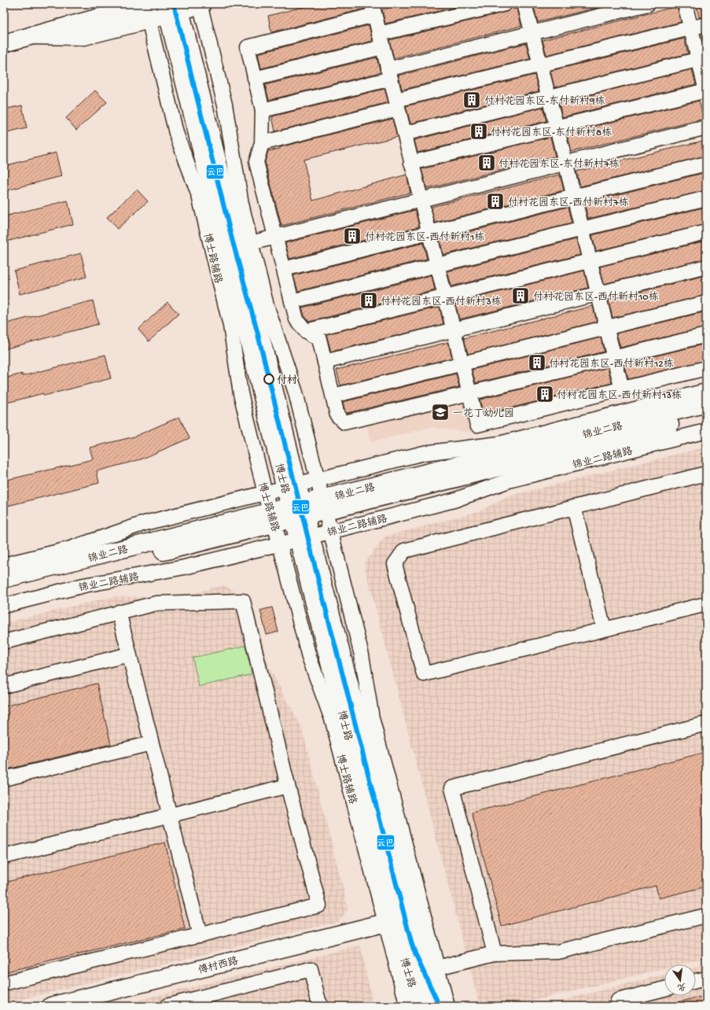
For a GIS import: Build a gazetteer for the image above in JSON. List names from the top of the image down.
{
  "streets": {
    "main road": ["锦业二路", "博士路", "傅村西路"],
    "street": ["博士路辅路", "锦业二路辅路"]
  },
  "crossings": [
    ["博士路辅路", "锦业二路"],
    ["博士路辅路", "锦业二路辅路"],
    ["博士路辅路", "傅村西路"],
    ["锦业二路", "博士路"],
    ["锦业二路辅路", "博士路"]
  ],
  "places": {
    "building": [
      "付村花园东区-东付新村9栋",
      "付村花园东区-东付新村8栋",
      "付村花园东区-东付新村7栋",
      "付村花园东区-西付新村7栋",
      "付村花园东区-西付新村1栋",
      "付村花园东区-西付新村10栋",
      "付村花园东区-西付新村3栋",
      "付村花园东区-西付新村12栋",
      "付村花园东区-西付新村13栋"
    ],
    "other": ["付村"],
    "school or university": ["一花丁幼儿园"]
  },
  "lines": ["transit line 云巴"],
  "north": "bottom"
}
